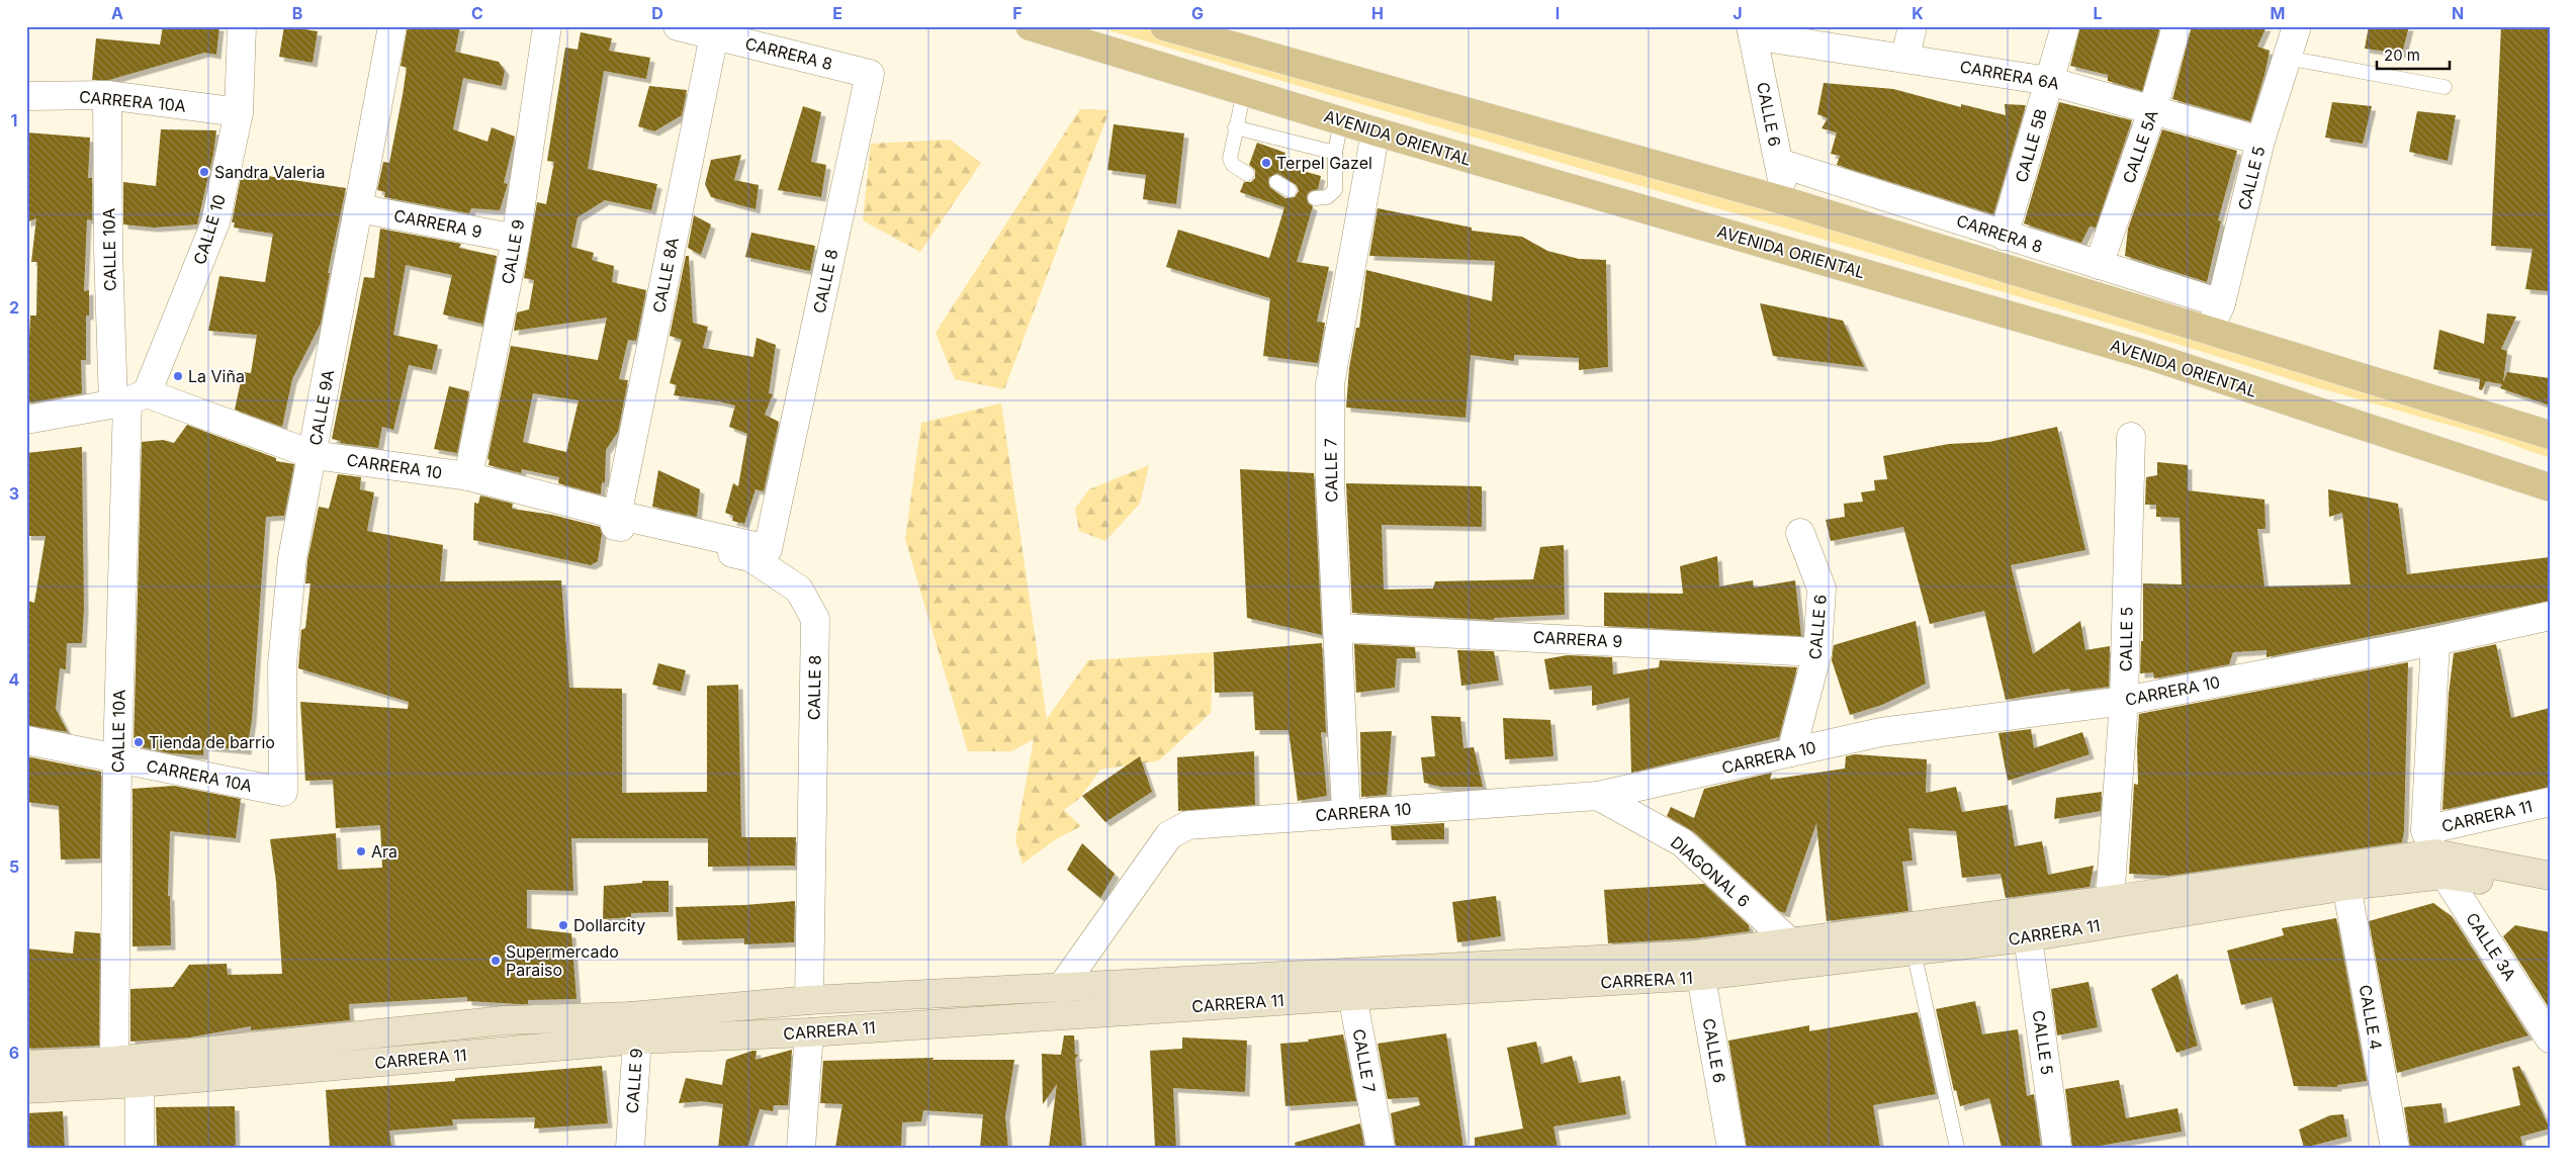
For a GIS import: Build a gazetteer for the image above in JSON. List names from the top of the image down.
{
  "streets": {
    "main road": ["AVENIDA ORIENTAL", "CARRERA 11"],
    "street": [
      "CARRERA 8",
      "CARRERA 6A",
      "CARRERA 10A",
      "CALLE 6",
      "CALLE 5B",
      "CALLE 5A",
      "CALLE 5",
      "CARRERA 9",
      "CALLE 10",
      "CALLE 10A",
      "CALLE 9",
      "CALLE 8A",
      "CALLE 8",
      "CALLE 9A",
      "CARRERA 10",
      "CALLE 7",
      "DIAGONAL 6",
      "CALLE 3A",
      "CALLE 4"
    ]
  },
  "crossings": [
    ["CARRERA 8", "CALLE 6"],
    ["CARRERA 8", "CALLE 5B"],
    ["CARRERA 8", "CALLE 5A"],
    ["CARRERA 8", "CALLE 5"],
    ["CARRERA 8", "CALLE 8A"],
    ["CARRERA 8", "CALLE 8"],
    ["CARRERA 6A", "CALLE 6"],
    ["CARRERA 6A", "CALLE 5B"],
    ["CARRERA 6A", "CALLE 5A"],
    ["CARRERA 6A", "CALLE 5"],
    ["CARRERA 10A", "CALLE 10"],
    ["CARRERA 10A", "CALLE 10A"],
    ["CARRERA 10A", "CALLE 9A"],
    ["CALLE 6", "CARRERA 9"],
    ["CALLE 6", "CARRERA 10"],
    ["CALLE 6", "CARRERA 11"],
    ["AVENIDA ORIENTAL", "CALLE 7"],
    ["CALLE 5", "CARRERA 10"],
    ["CALLE 5", "CARRERA 11"],
    ["CARRERA 9", "CALLE 9"],
    ["CARRERA 9", "CALLE 9A"],
    ["CARRERA 9", "CALLE 7"],
    ["CALLE 10", "CALLE 10A"],
    ["CALLE 10", "CARRERA 10"],
    ["CALLE 10A", "CARRERA 10"],
    ["CALLE 10A", "CARRERA 11"],
    ["CALLE 9", "CARRERA 10"],
    ["CALLE 9", "CARRERA 11"],
    ["CALLE 8A", "CALLE 8"],
    ["CALLE 8A", "CARRERA 10"],
    ["CALLE 8", "CARRERA 10"],
    ["CALLE 8", "CARRERA 11"],
    ["CALLE 9A", "CARRERA 10"],
    ["CARRERA 10", "CALLE 7"],
    ["CARRERA 10", "CARRERA 11"],
    ["CARRERA 10", "DIAGONAL 6"],
    ["CALLE 7", "CARRERA 11"],
    ["CARRERA 11", "DIAGONAL 6"],
    ["CARRERA 11", "CALLE 3A"],
    ["CARRERA 11", "CALLE 4"]
  ],
  "places": [
    "Terpel Gazel",
    "Sandra Valeria",
    "La Viña",
    "Tienda de barrio",
    "Ara",
    "Dollarcity",
    "Supermercado Paraiso"
  ],
  "scale_bar": "20 m",
  "grid": {
    "columns": [
      "A",
      "B",
      "C",
      "D",
      "E",
      "F",
      "G",
      "H",
      "I",
      "J",
      "K",
      "L",
      "M",
      "N"
    ],
    "rows": [
      "1",
      "2",
      "3",
      "4",
      "5",
      "6"
    ]
  }
}
